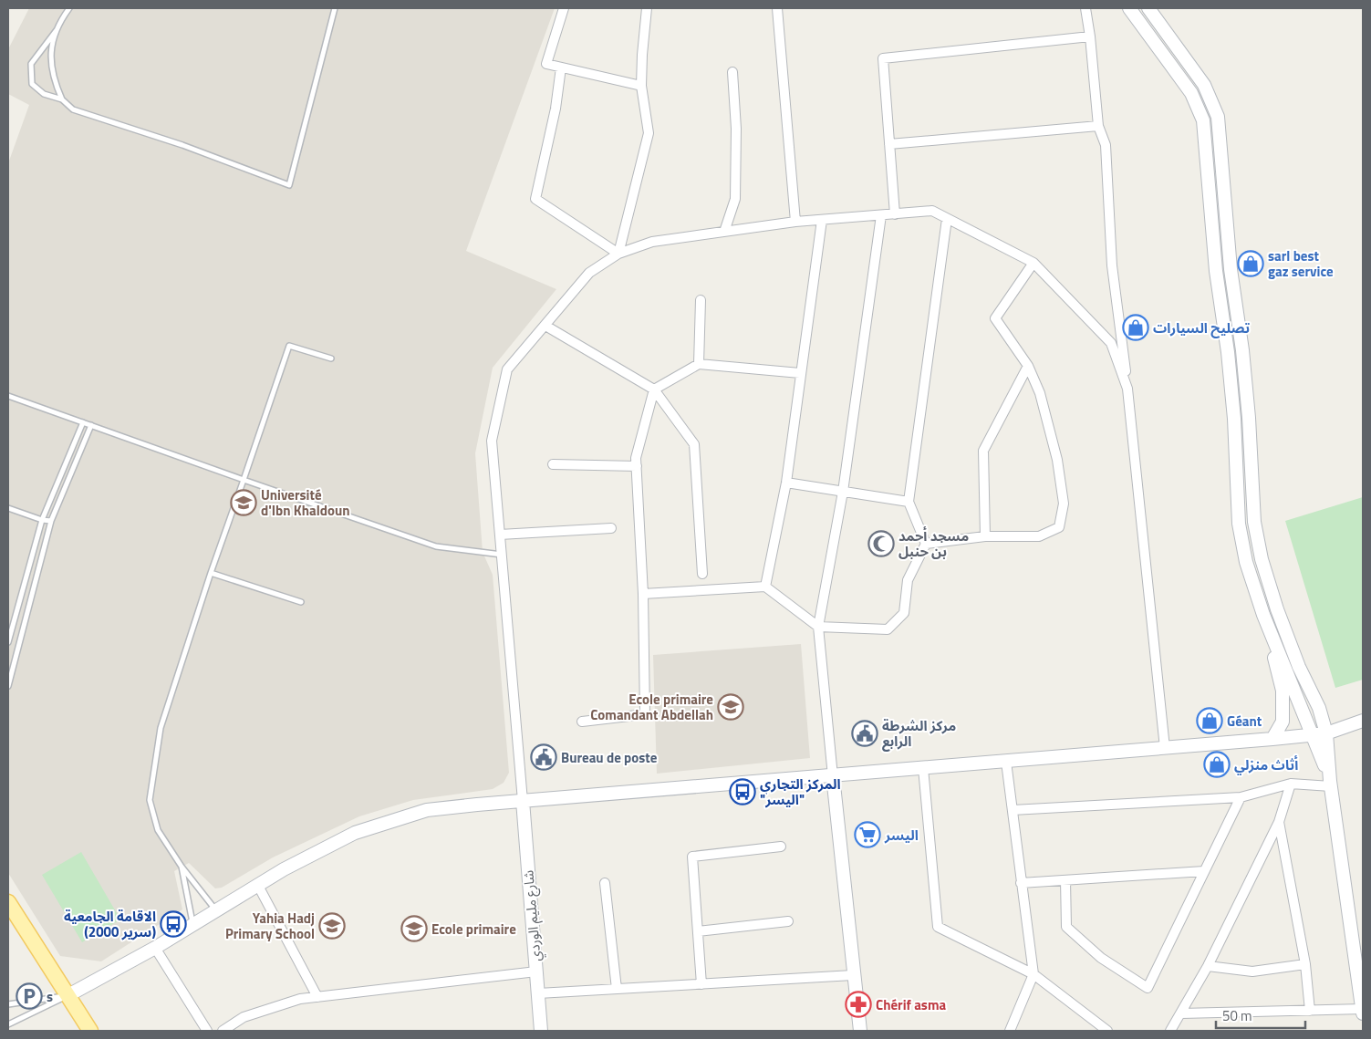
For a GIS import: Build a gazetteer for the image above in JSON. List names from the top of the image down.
{
  "streets": {
    "street": ["شارع مليم الوردي"]
  },
  "places": {
    "shop": [
      "sarl best gaz service",
      "تصليح السيارات",
      "Géant",
      "أثاث منزلي"
    ],
    "school or university": [
      "Université d'Ibn Khaldoun",
      "Ecole primaire Comandant Abdellah",
      "Yahia Hadj Primary School",
      "Ecole primaire"
    ],
    "mosque": ["مسجد أحمد بن حنبل"],
    "public building": ["مركز الشرطة الرابع", "Bureau de poste"],
    "bus stop": ["المركز التجاري \"اليسر\"", "الاقامة الجامعية (2000 سرير)"],
    "supermarket": ["اليسر"],
    "parking": ["s"],
    "pharmacy": ["Chérif asma"]
  },
  "scale_bar": "50 m"
}
